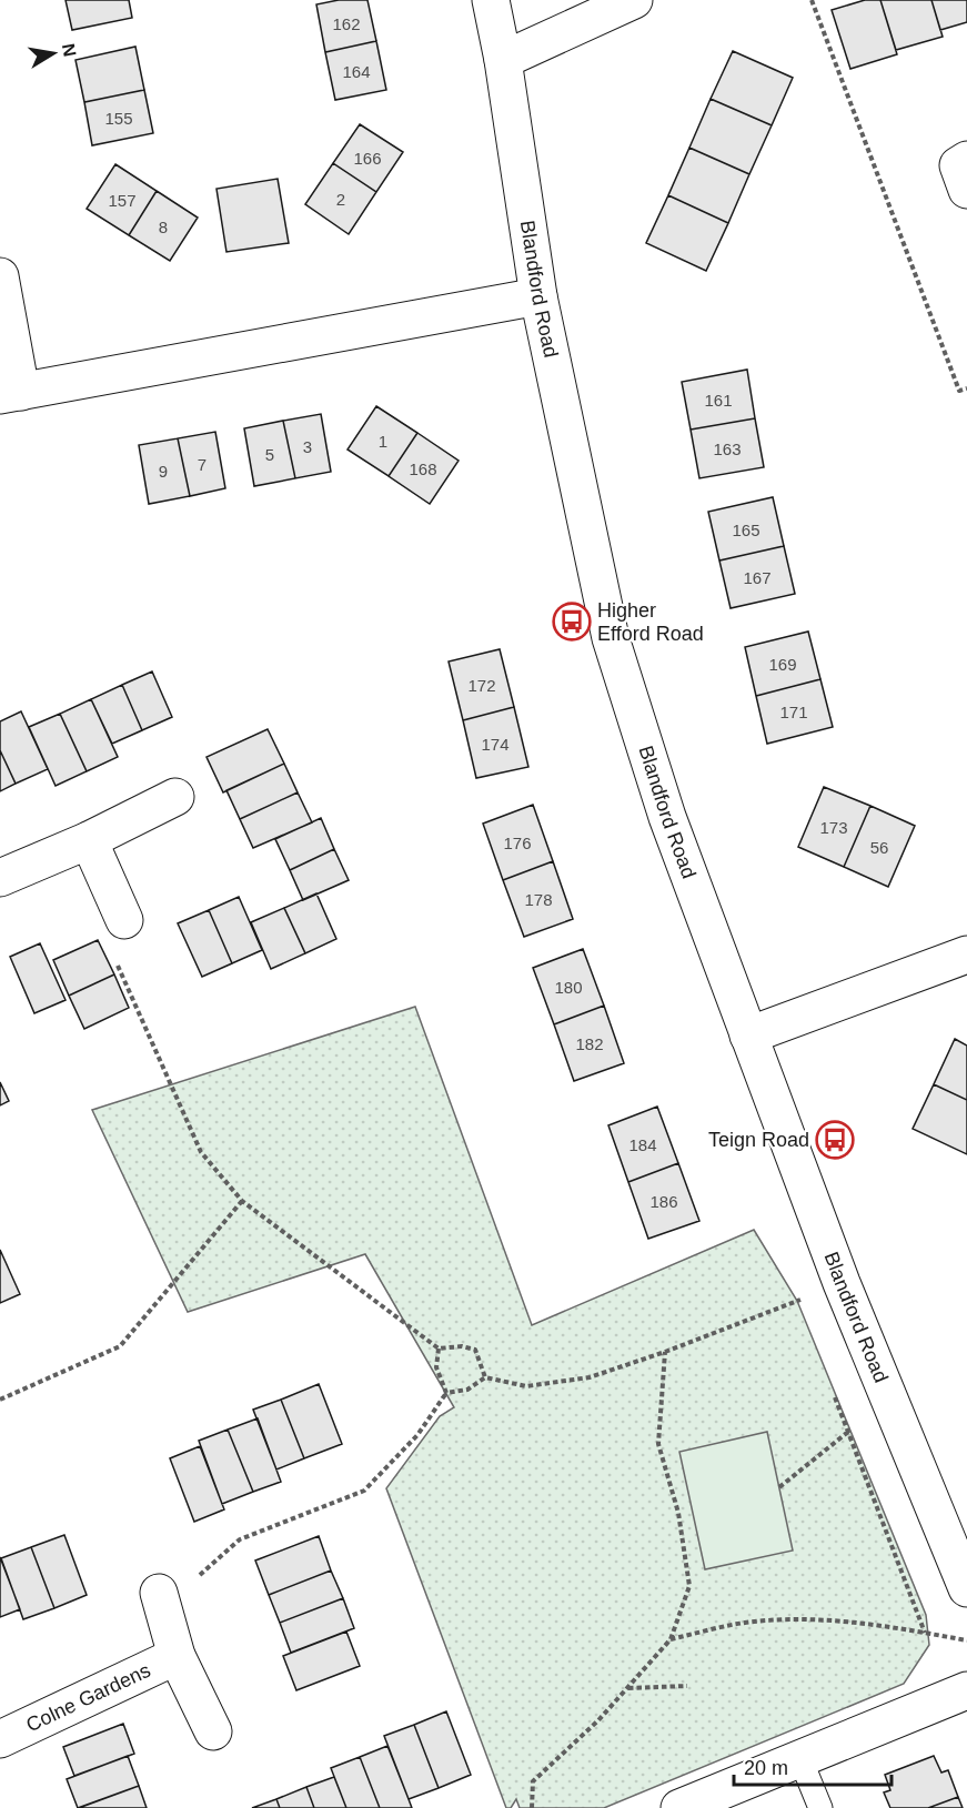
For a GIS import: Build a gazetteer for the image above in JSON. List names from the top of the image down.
{
  "streets": {
    "street": ["Blandford Road", "Colne Gardens"]
  },
  "places": {
    "bus stop": ["Higher Efford Road", "Teign Road"]
  },
  "house_numbers": [
    "162",
    "164",
    "155",
    "166",
    "2",
    "157",
    "8",
    "161",
    "1",
    "3",
    "163",
    "5",
    "7",
    "168",
    "9",
    "165",
    "167",
    "169",
    "172",
    "171",
    "174",
    "173",
    "176",
    "56",
    "178",
    "180",
    "182",
    "184",
    "186"
  ],
  "scale_bar": "20 m",
  "north": "right"
}
